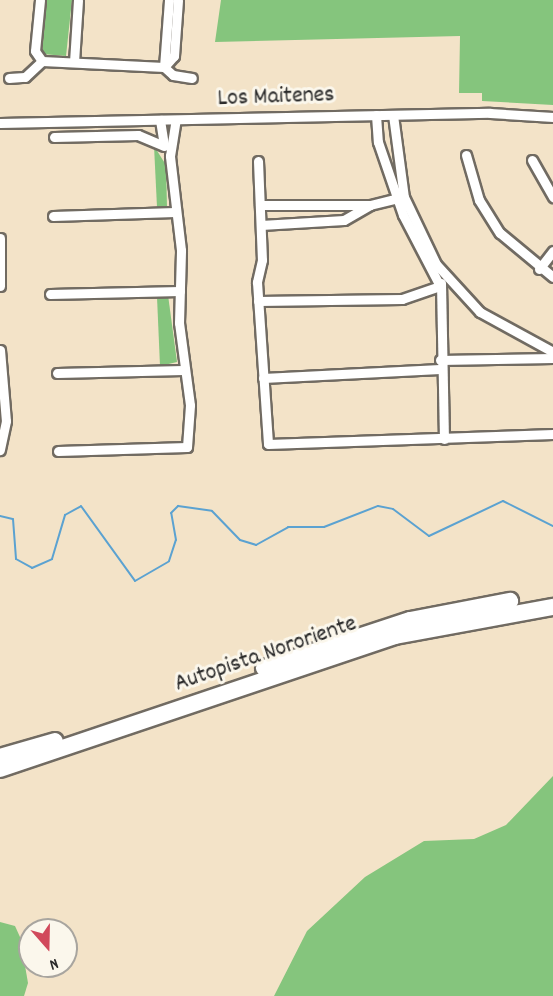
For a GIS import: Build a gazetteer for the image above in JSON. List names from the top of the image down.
{
  "streets": {
    "highway": ["Autopista Nororiente"],
    "street": ["Los Maitenes"]
  },
  "north": "bottom"
}
